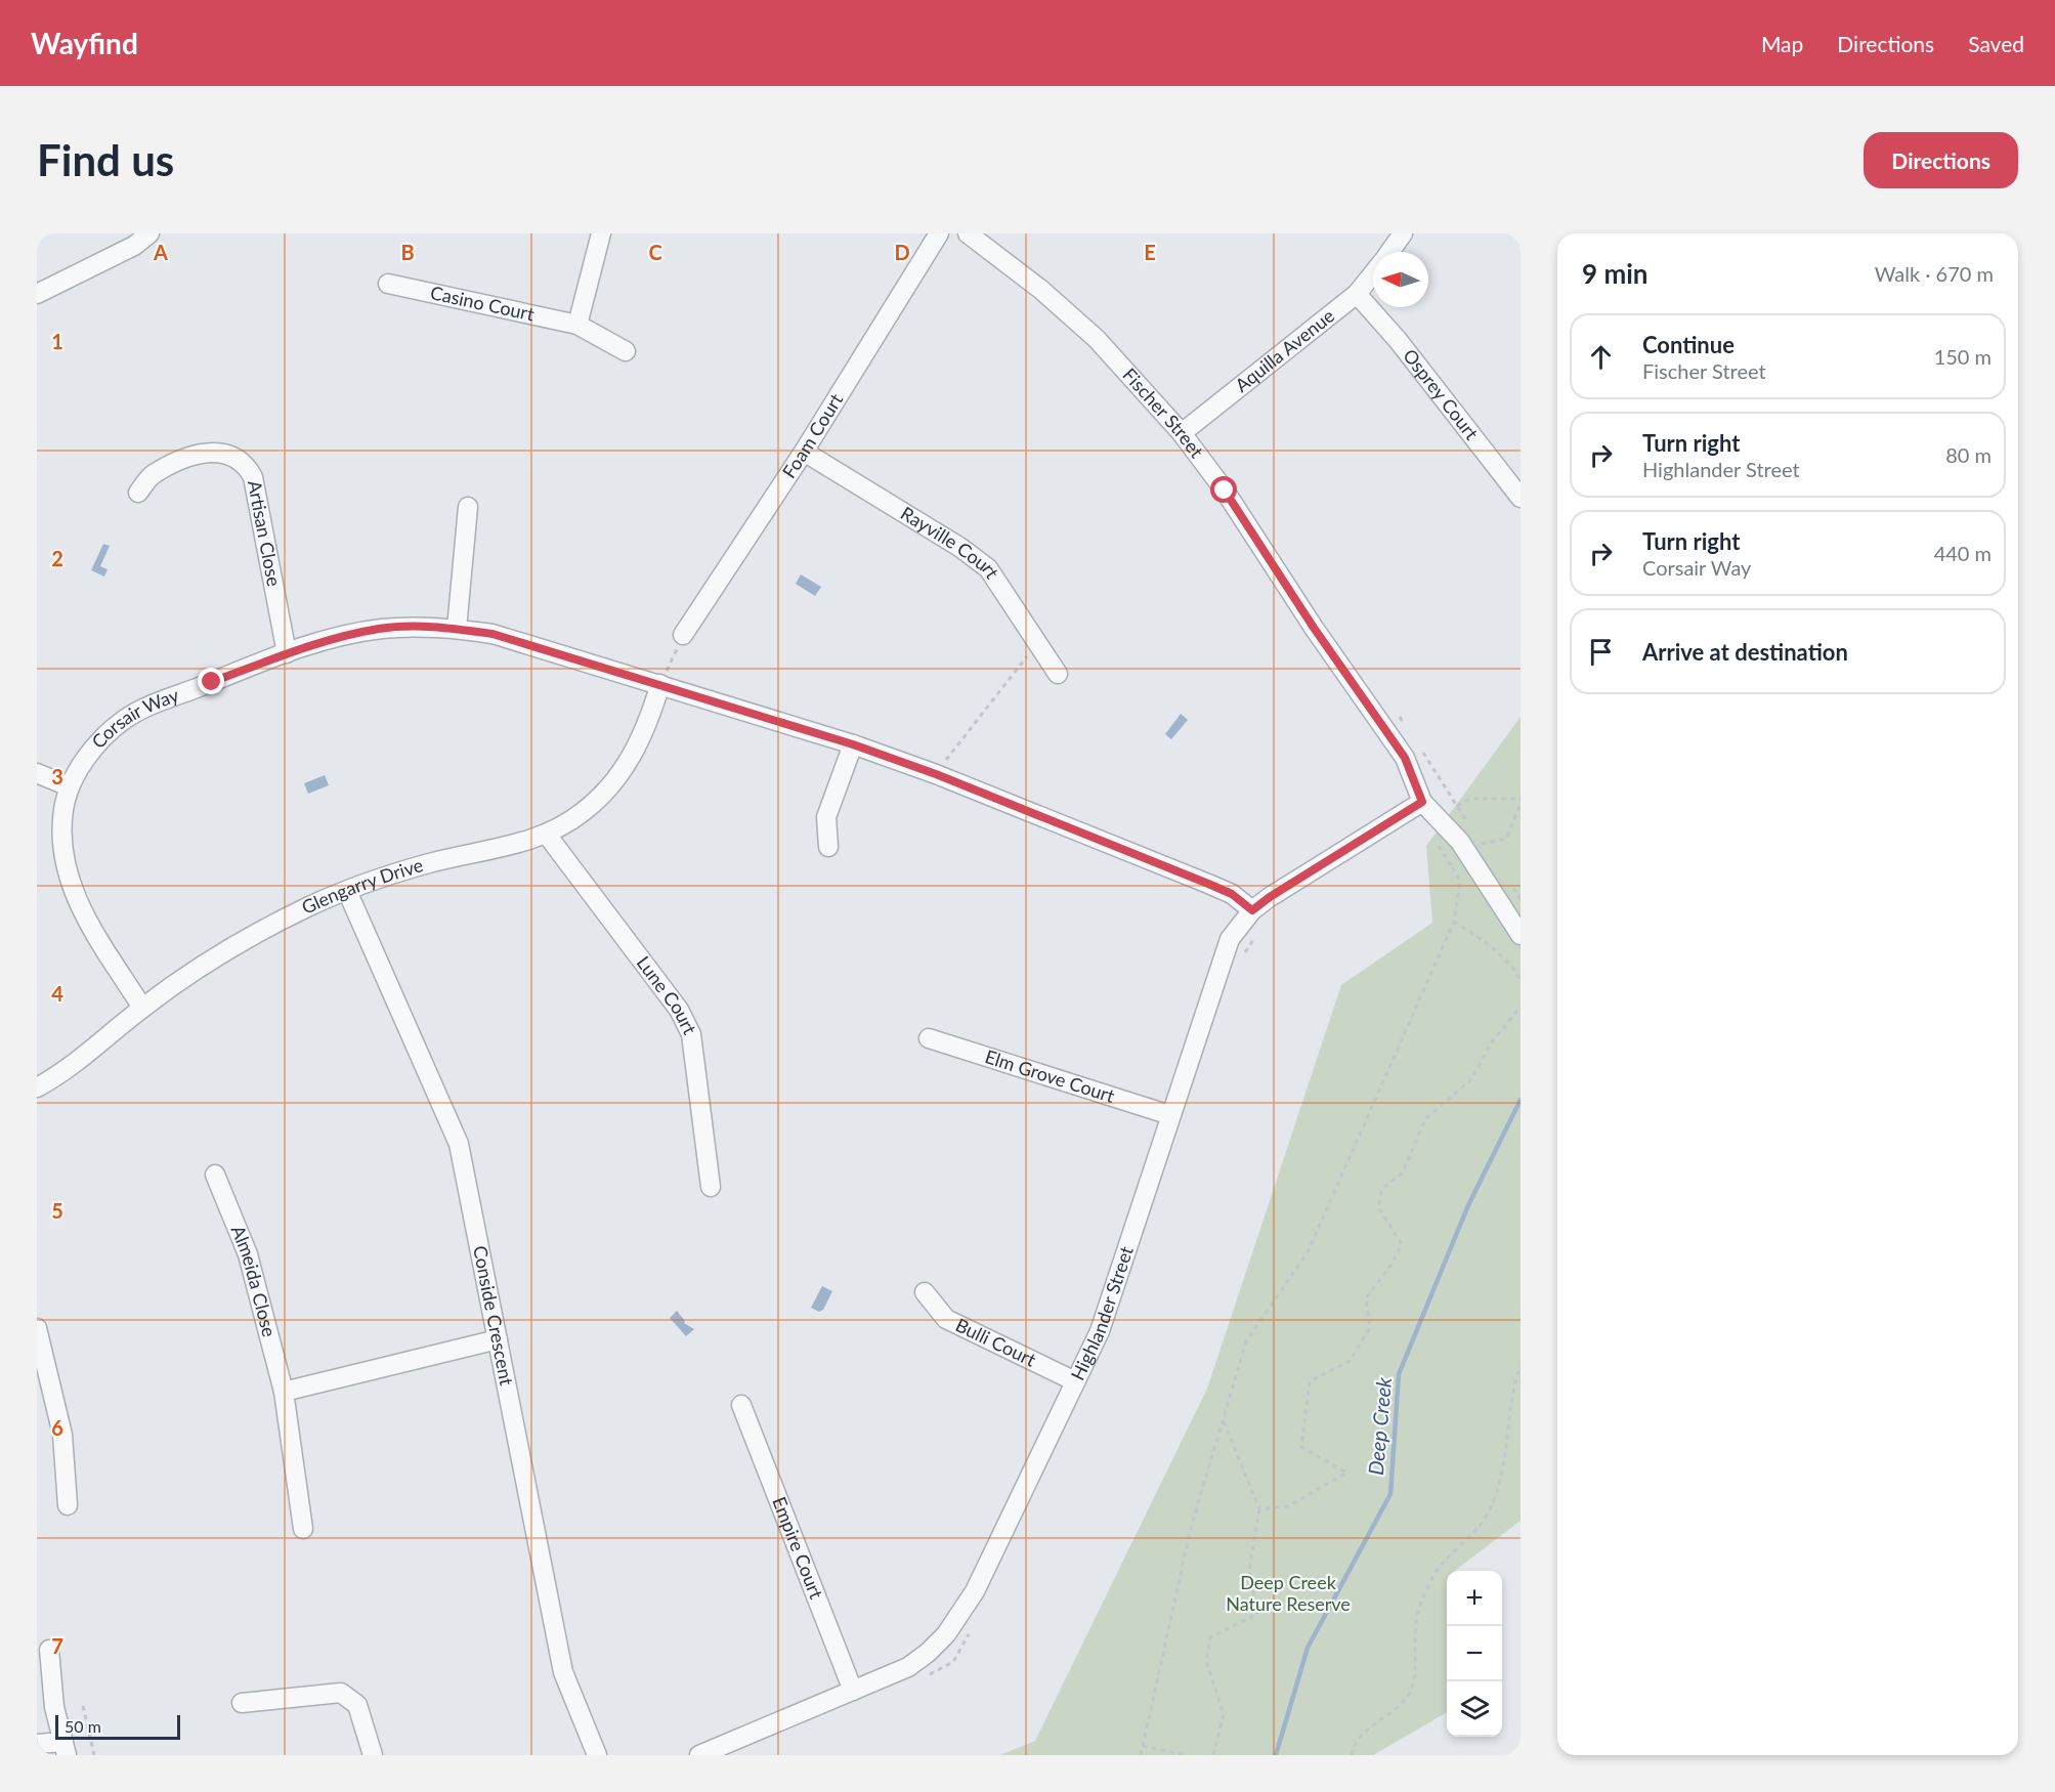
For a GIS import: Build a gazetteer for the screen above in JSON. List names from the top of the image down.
{
  "streets": {
    "street": [
      "Casino Court",
      "Aquilla Avenue",
      "Osprey Court",
      "Fischer Street",
      "Foam Court",
      "Artisan Close",
      "Rayville Court",
      "Corsair Way",
      "Glengarry Drive",
      "Lune Court",
      "Elm Grove Court",
      "Almeida Close",
      "Highlander Street",
      "Conside Crescent",
      "Bulli Court",
      "Empire Court"
    ]
  },
  "crossings": [
    ["Aquilla Avenue", "Osprey Court"],
    ["Aquilla Avenue", "Fischer Street"],
    ["Fischer Street", "Highlander Street"],
    ["Foam Court", "Rayville Court"],
    ["Artisan Close", "Corsair Way"],
    ["Corsair Way", "Glengarry Drive"],
    ["Corsair Way", "Highlander Street"],
    ["Glengarry Drive", "Lune Court"],
    ["Glengarry Drive", "Conside Crescent"],
    ["Elm Grove Court", "Highlander Street"],
    ["Highlander Street", "Bulli Court"],
    ["Highlander Street", "Empire Court"]
  ],
  "water": ["Deep Creek"],
  "parks": ["Deep Creek Nature Reserve"],
  "scale_bar": "50 m",
  "north": "left",
  "page": {
    "header": "Wayfind",
    "nav": ["Map", "Directions", "Saved"],
    "buttons": "Directions",
    "title": "Find us",
    "heading": ["9 min", "Walk · 670 m"],
    "list": [
      ["Continue", "Fischer Street", "150 m"],
      ["Turn right", "Highlander Street", "80 m"],
      ["Turn right", "Corsair Way", "440 m"],
      "Arrive at destination"
    ],
    "map_buttons": ["+", "−"],
    "scale": "50 m"
  },
  "grid": {
    "columns": [
      "A",
      "B",
      "C",
      "D",
      "E"
    ],
    "rows": [
      "1",
      "2",
      "3",
      "4",
      "5",
      "6",
      "7"
    ]
  }
}
